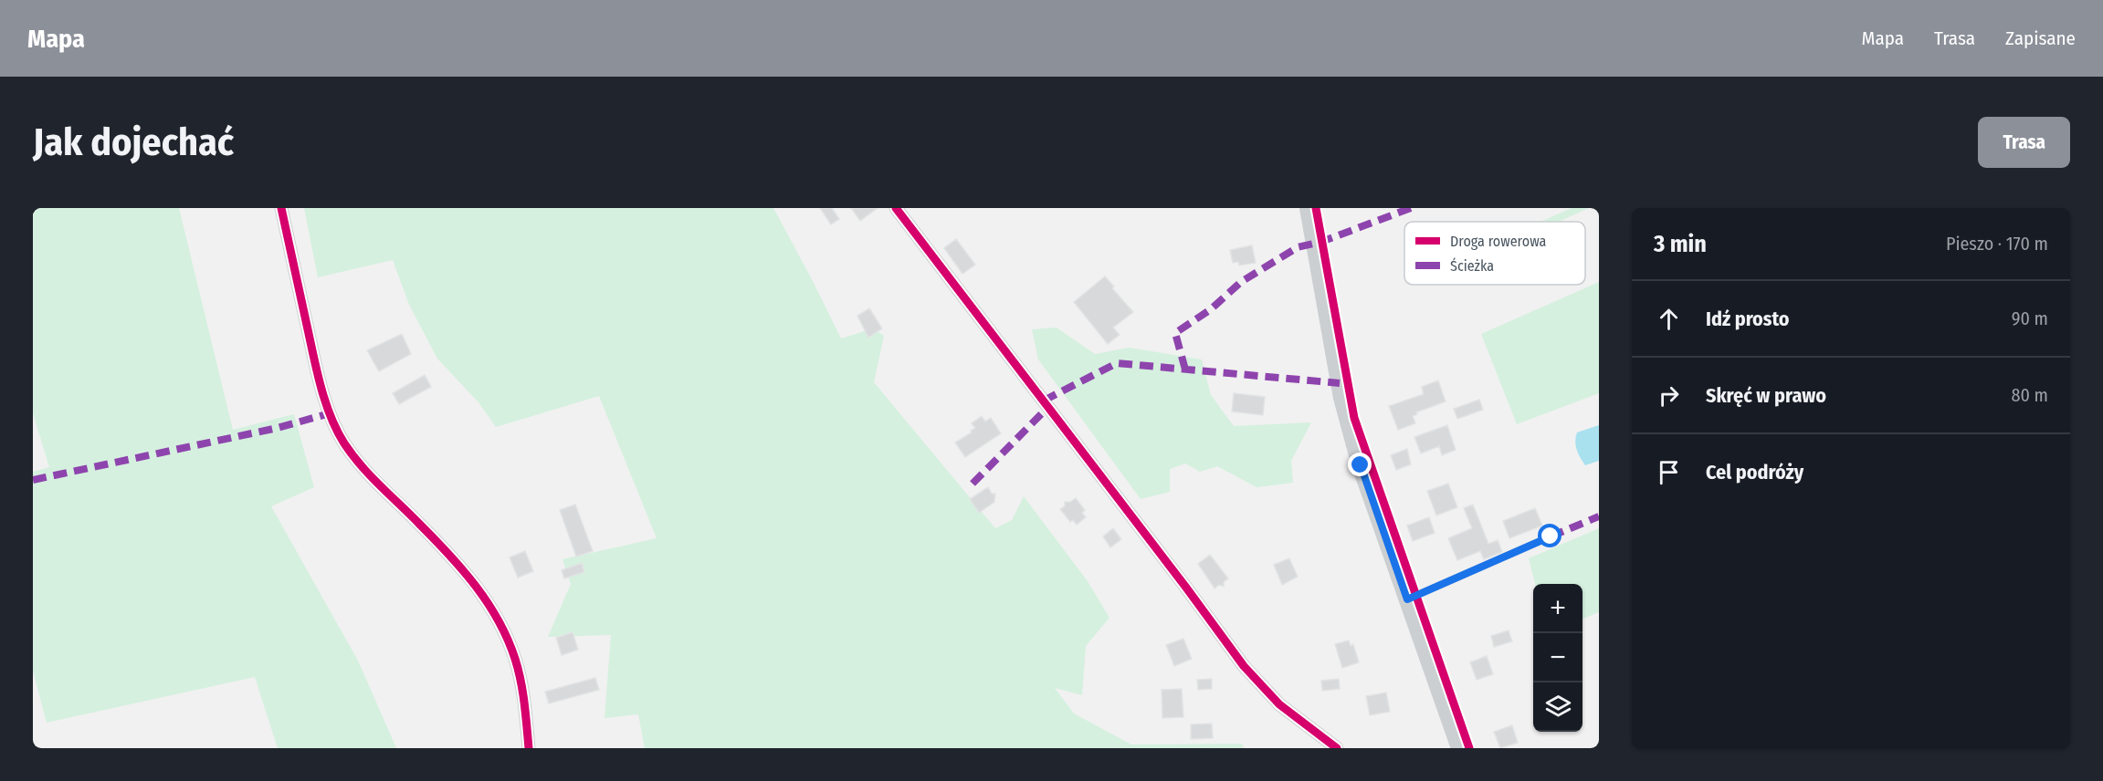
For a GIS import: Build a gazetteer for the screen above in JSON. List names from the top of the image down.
{
  "legend": ["Droga rowerowa", "Ścieżka"],
  "page": {
    "header": "Mapa",
    "nav": ["Mapa", "Trasa", "Zapisane"],
    "buttons": "Trasa",
    "title": "Jak dojechać",
    "heading": ["3 min", "Pieszo · 170 m"],
    "list": [
      ["Idź prosto", "90 m"],
      ["Skręć w prawo", "80 m"],
      "Cel podróży"
    ],
    "map_buttons": ["+", "−"]
  }
}
